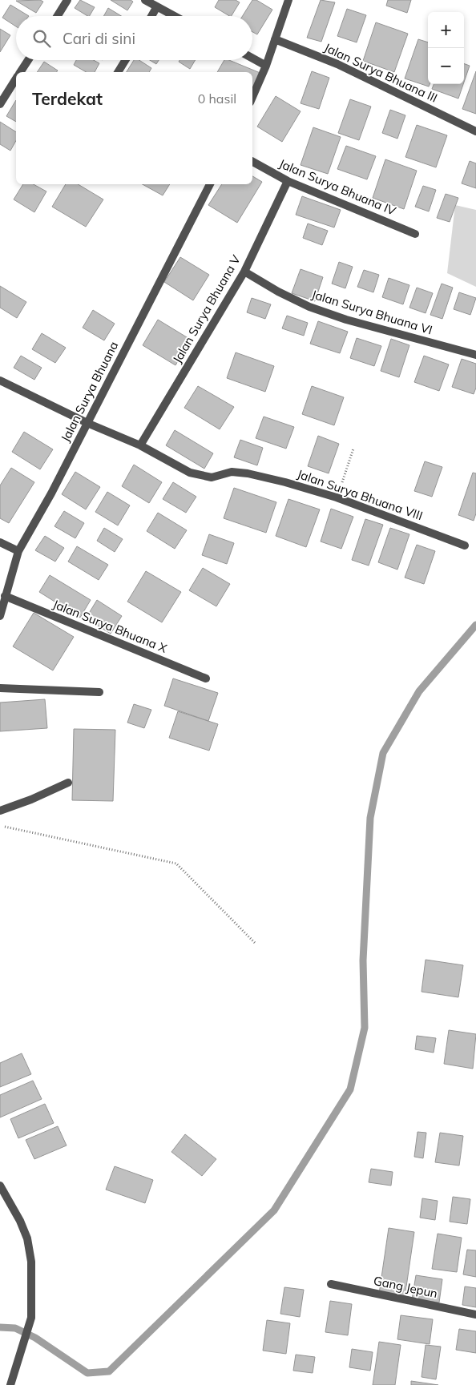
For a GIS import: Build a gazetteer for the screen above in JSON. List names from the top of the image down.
{
  "streets": {
    "street": [
      "Jalan Surya Bhuana III",
      "Jalan Surya Bhuana IV",
      "Jalan Surya Bhuana V",
      "Jalan Surya Bhuana VI",
      "Jalan Surya Bhuana",
      "Jalan Surya Bhuana VIII",
      "Jalan Surya Bhuana X",
      "Gang Jepun"
    ]
  },
  "crossings": [
    ["Jalan Surya Bhuana IV", "Jalan Surya Bhuana V"],
    ["Jalan Surya Bhuana V", "Jalan Surya Bhuana VI"],
    ["Jalan Surya Bhuana V", "Jalan Surya Bhuana VIII"],
    ["Jalan Surya Bhuana", "Jalan Surya Bhuana VIII"],
    ["Jalan Surya Bhuana", "Jalan Surya Bhuana X"]
  ],
  "page": {
    "map_buttons": ["+", "−"],
    "search": "Cari di sini",
    "heading": ["Terdekat", "0 hasil"]
  }
}
